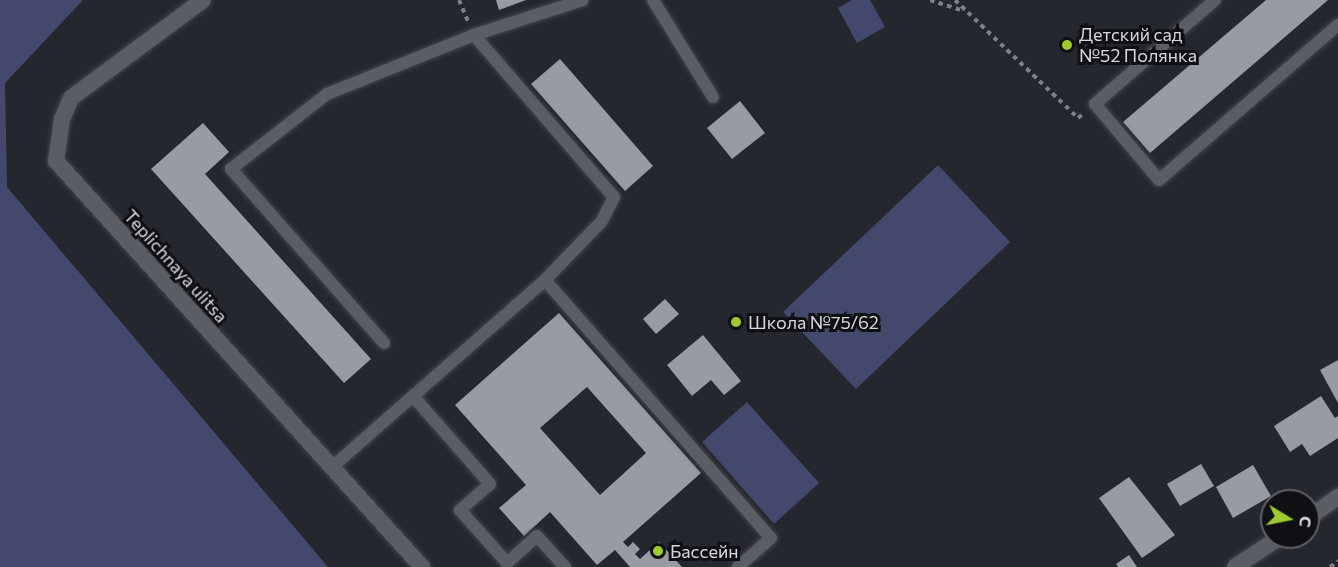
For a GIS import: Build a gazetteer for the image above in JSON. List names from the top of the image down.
{
  "streets": {
    "street": ["Teplichnaya ulitsa"]
  },
  "places": ["Детский сад №52 Полянка", "Школа №75/62", "Бассейн"],
  "north": "right"
}
